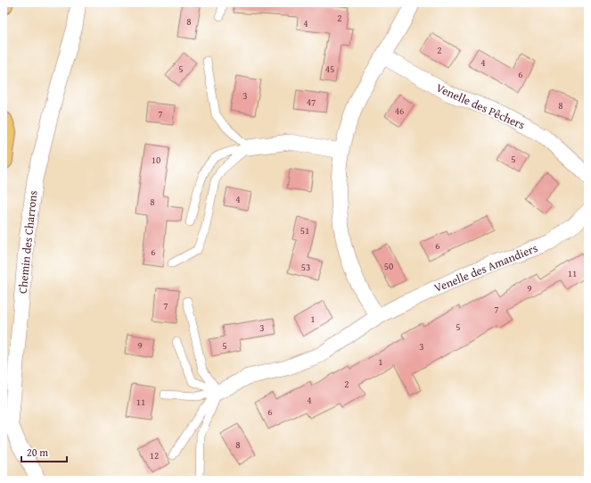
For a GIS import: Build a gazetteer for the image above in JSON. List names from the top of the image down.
{
  "streets": {
    "street": ["Venelle des Pêchers", "Chemin des Charrons", "Venelle des Amandiers"]
  },
  "house_numbers": [
    "2",
    "8",
    "4",
    "2",
    "4",
    "5",
    "45",
    "6",
    "3",
    "47",
    "8",
    "46",
    "7",
    "5",
    "10",
    "4",
    "8",
    "51",
    "6",
    "6",
    "50",
    "53",
    "11",
    "9",
    "7",
    "7",
    "1",
    "5",
    "3",
    "9",
    "5",
    "3",
    "1",
    "2",
    "4",
    "11",
    "6",
    "8",
    "12"
  ],
  "scale_bar": "20 m"
}
